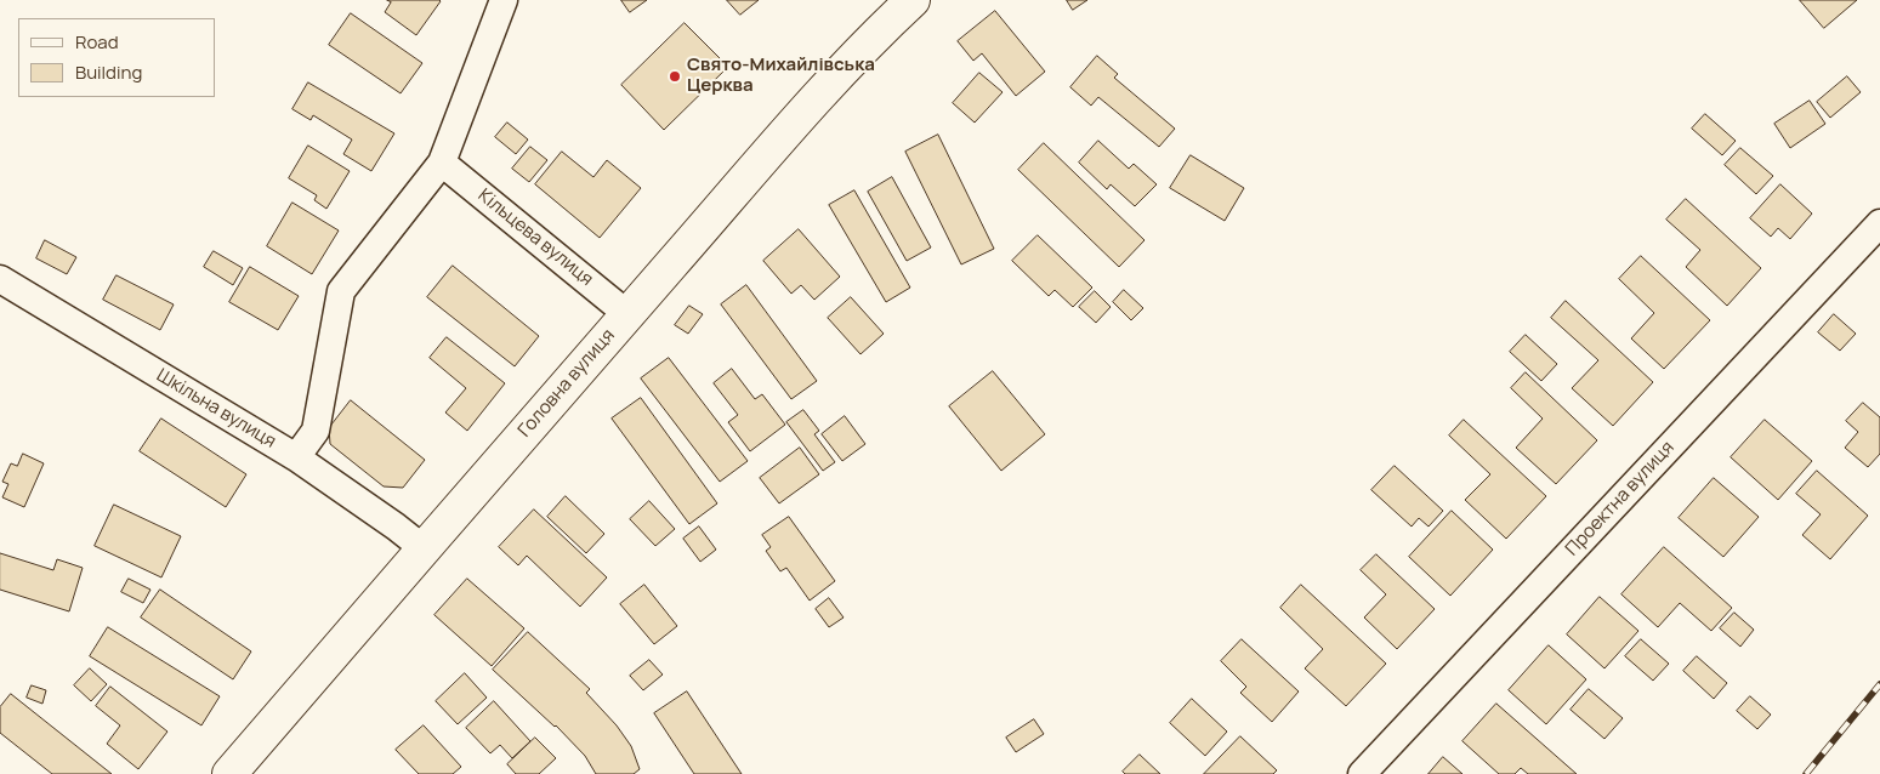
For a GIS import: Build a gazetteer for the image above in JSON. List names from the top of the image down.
{
  "streets": {
    "main road": ["Головна вулиця"],
    "street": ["Кільцева вулиця", "Шкільна вулиця", "Проектна вулиця"]
  },
  "crossings": [
    ["Кільцева вулиця", "Головна вулиця"],
    ["Головна вулиця", "Шкільна вулиця"]
  ],
  "places": ["Свято-Михайлівська Церква"],
  "legend": ["Road", "Building"]
}
